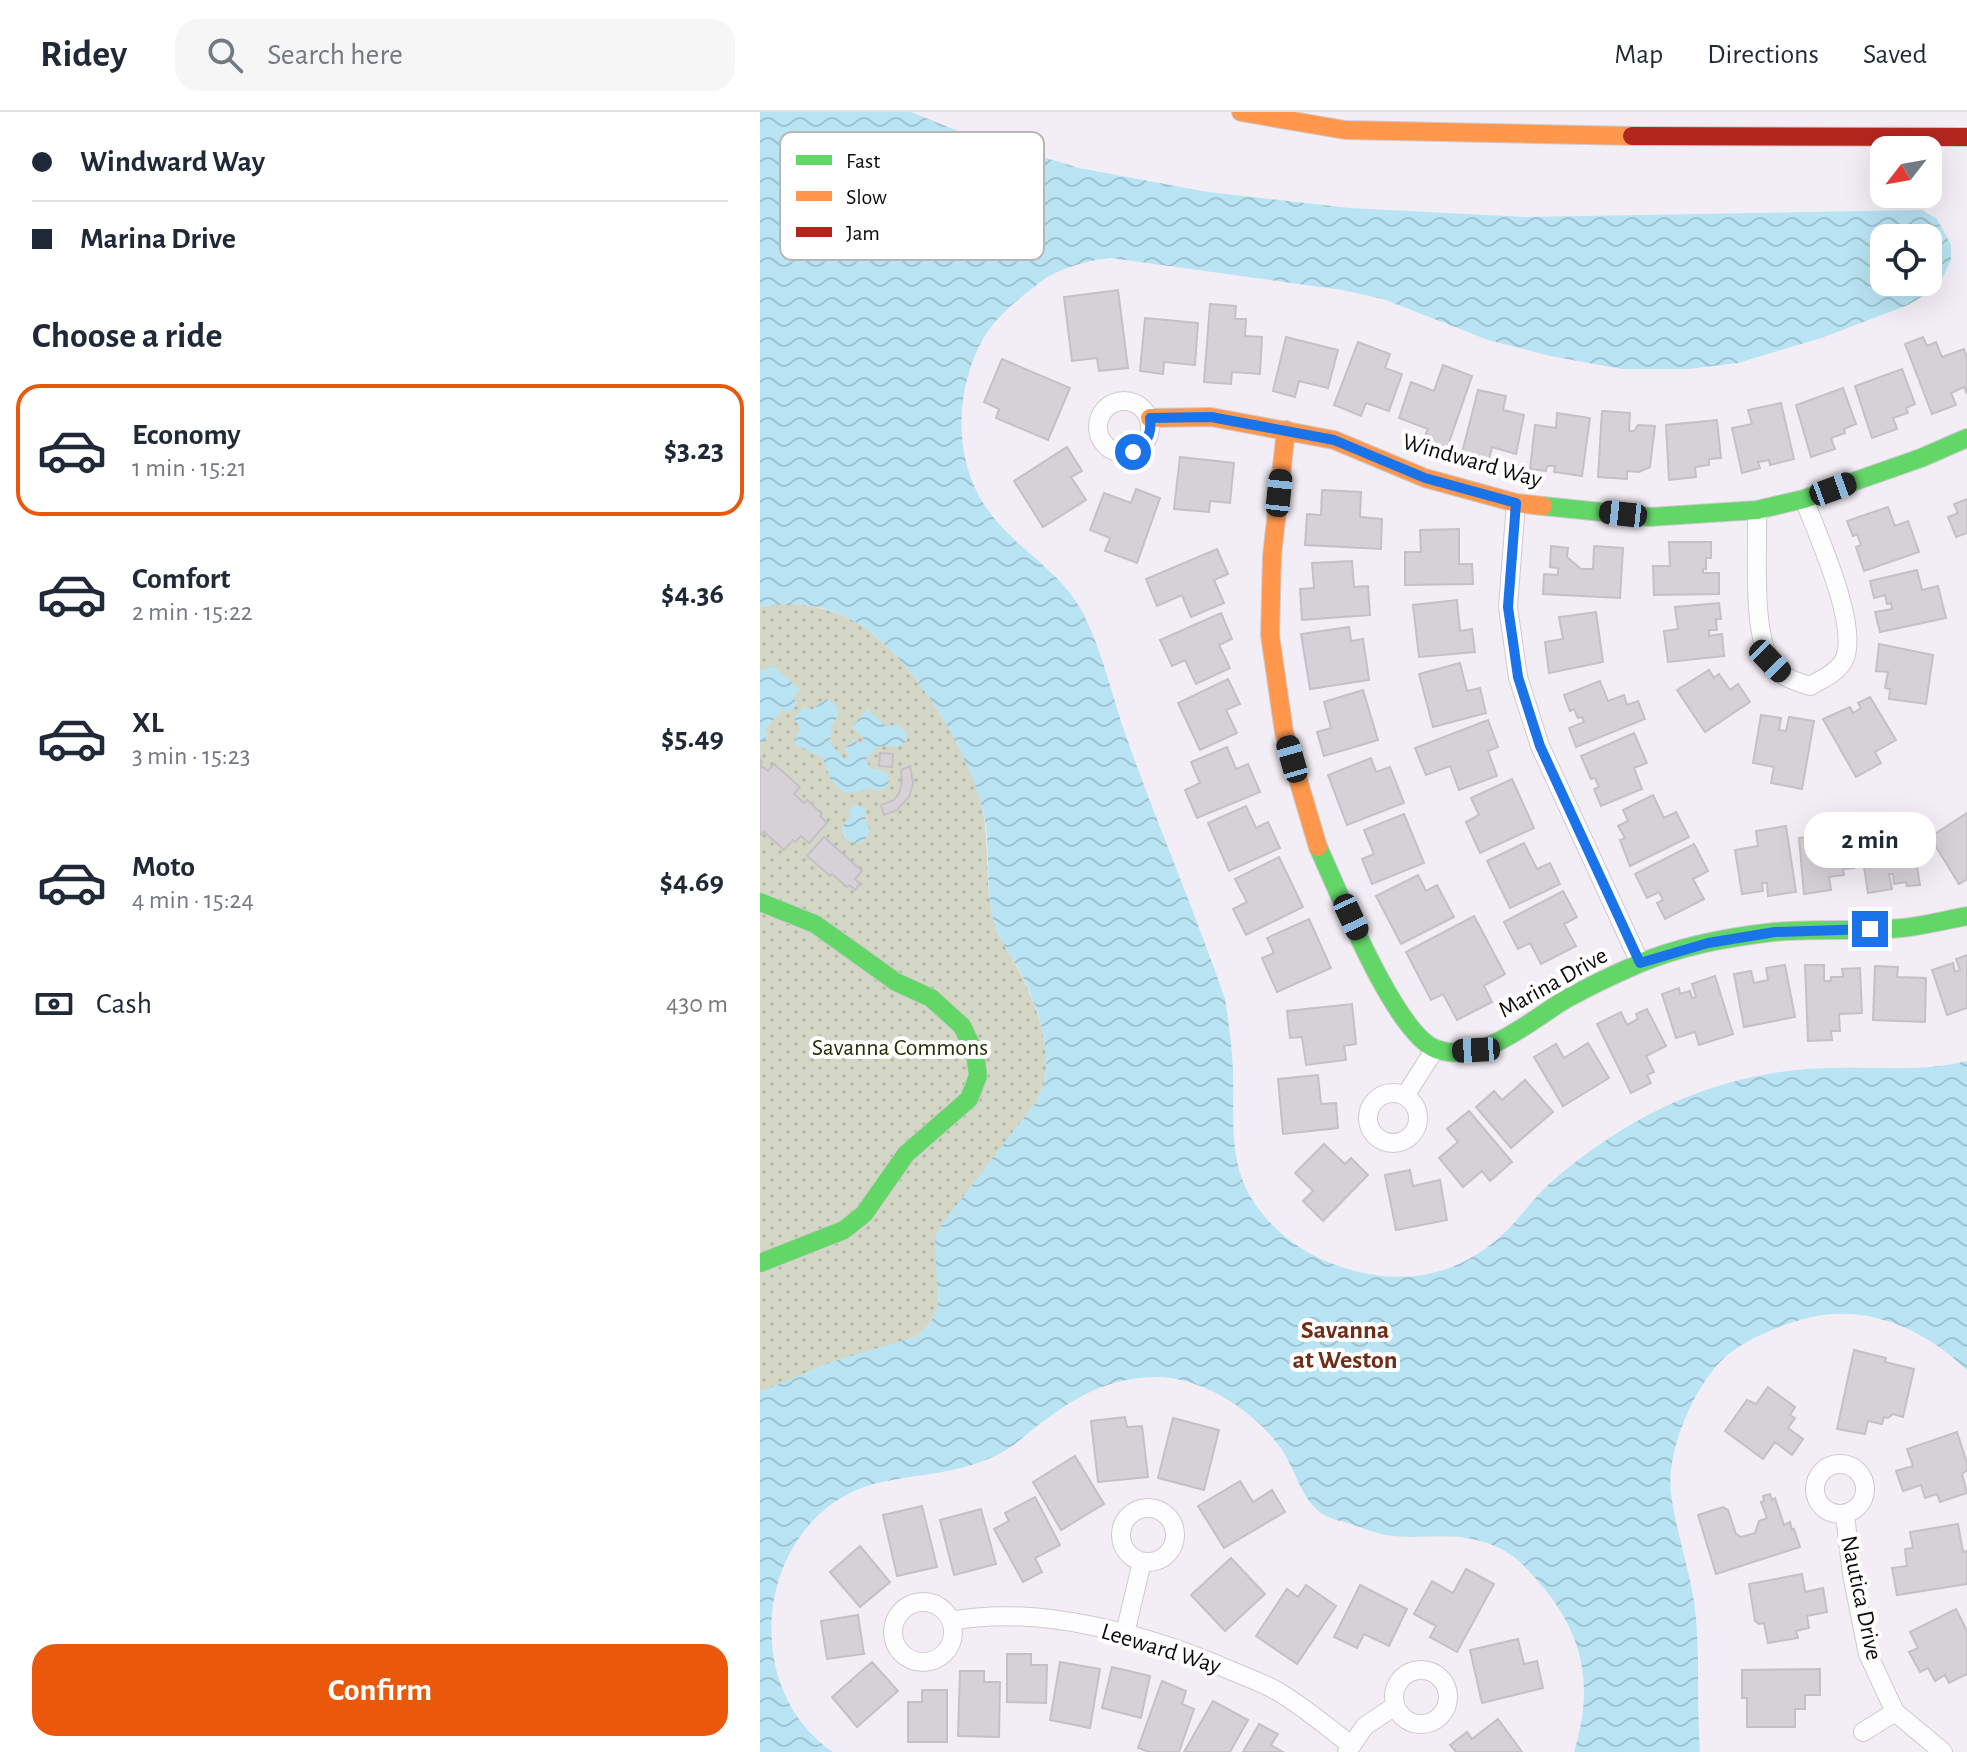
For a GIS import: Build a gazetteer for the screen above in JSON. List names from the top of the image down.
{
  "streets": {
    "street": [
      "Windward Way",
      "Marina Drive",
      "Nautica Drive",
      "Leeward Way"
    ]
  },
  "districts": ["Savanna at Weston"],
  "parks": ["Savanna Commons"],
  "legend": ["Fast", "Slow", "Jam"],
  "north": "bottom left",
  "page": {
    "header": "Ridey",
    "search": "Search here",
    "nav": ["Map", "Directions", "Saved"],
    "banner": ["Windward Way", "Marina Drive"],
    "heading": "Choose a ride",
    "list": [
      {
        "name": "Economy",
        "note": "1 min · 15:21",
        "value": "$3.23"
      },
      {
        "name": "Comfort",
        "note": "2 min · 15:22",
        "value": "$4.36"
      },
      {
        "name": "XL",
        "note": "3 min · 15:23",
        "value": "$5.49"
      },
      {
        "name": "Moto",
        "note": "4 min · 15:24",
        "value": "$4.69"
      }
    ],
    "bubble": "2 min",
    "pay": ["Cash", "430 m"],
    "buttons": "Confirm"
  }
}
